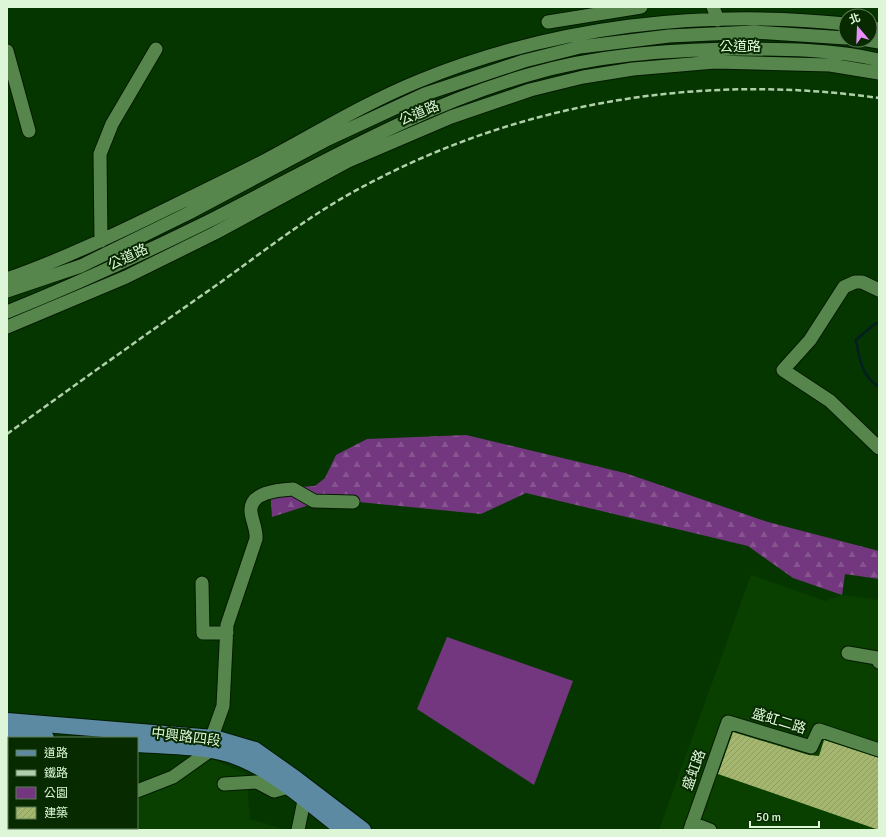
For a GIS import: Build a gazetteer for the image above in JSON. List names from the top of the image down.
{
  "streets": {
    "main road": ["中興路四段"],
    "street": ["公道路", "盛虹二路", "盛虹路"]
  },
  "crossings": [
    ["盛虹二路", "盛虹路"]
  ],
  "legend": [
    "道路",
    "鐵路",
    "公園",
    "建築"
  ],
  "scale_bar": "50 m",
  "north": "top"
}
